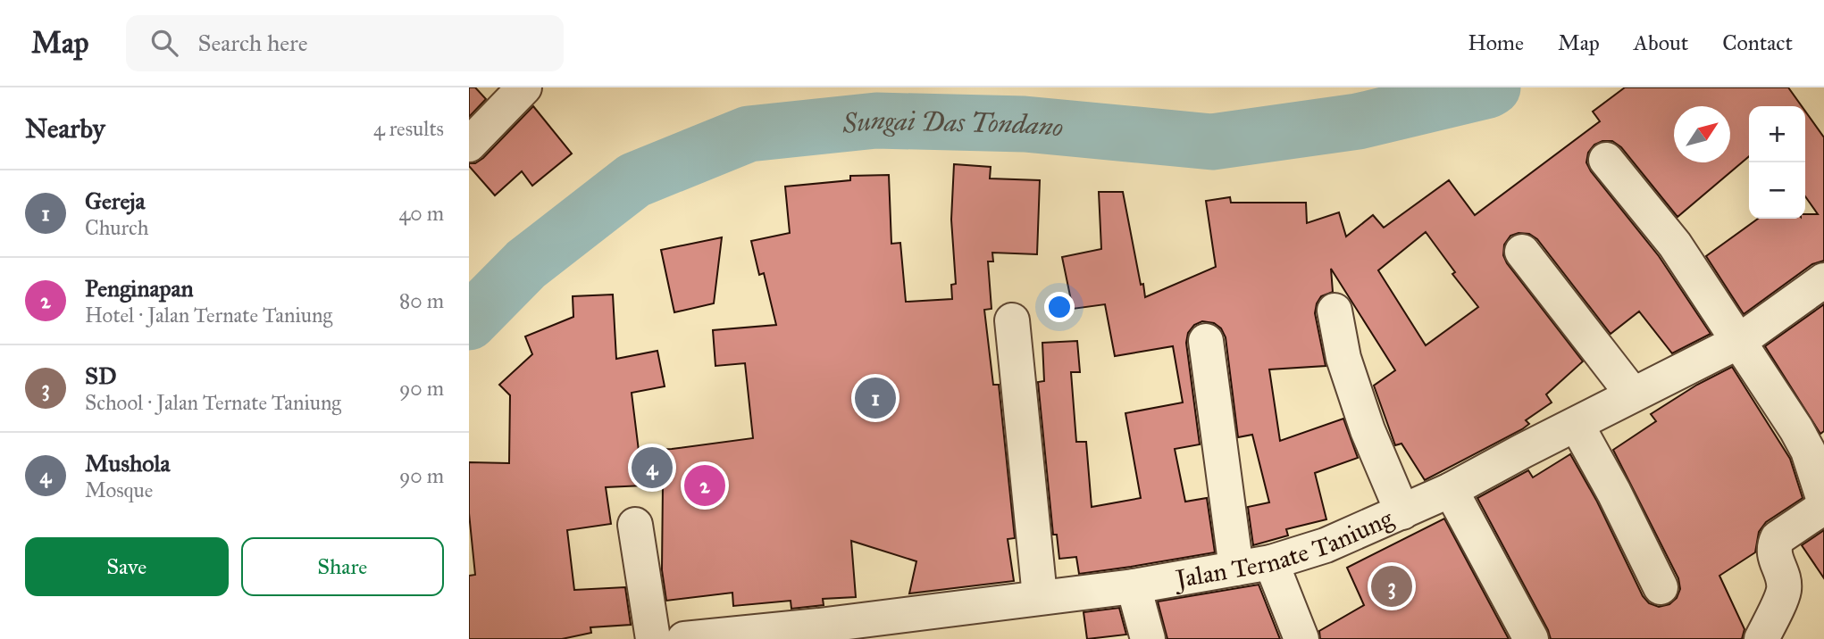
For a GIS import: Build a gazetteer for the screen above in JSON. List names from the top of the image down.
{
  "streets": {
    "street": ["Jalan Ternate Taniung"]
  },
  "water": ["Sungai Das Tondano"],
  "north": "top right",
  "page": {
    "header": "Map",
    "search": "Search here",
    "nav": [
      "Home",
      "Map",
      "About",
      "Contact"
    ],
    "heading": ["Nearby", "4 results"],
    "map_buttons": ["+", "−"],
    "list": [
      {
        "mark": "1",
        "name": "Gereja",
        "note": "Church",
        "value": "40 m"
      },
      {
        "mark": "2",
        "name": "Penginapan",
        "note": "Hotel · Jalan Ternate Taniung",
        "value": "80 m"
      },
      {
        "mark": "3",
        "name": "SD",
        "note": "School · Jalan Ternate Taniung",
        "value": "90 m"
      },
      {
        "mark": "4",
        "name": "Mushola",
        "note": "Mosque",
        "value": "90 m"
      }
    ],
    "pins": [
      "1",
      "4",
      "2",
      "3"
    ],
    "buttons": ["Save", "Share"]
  }
}
